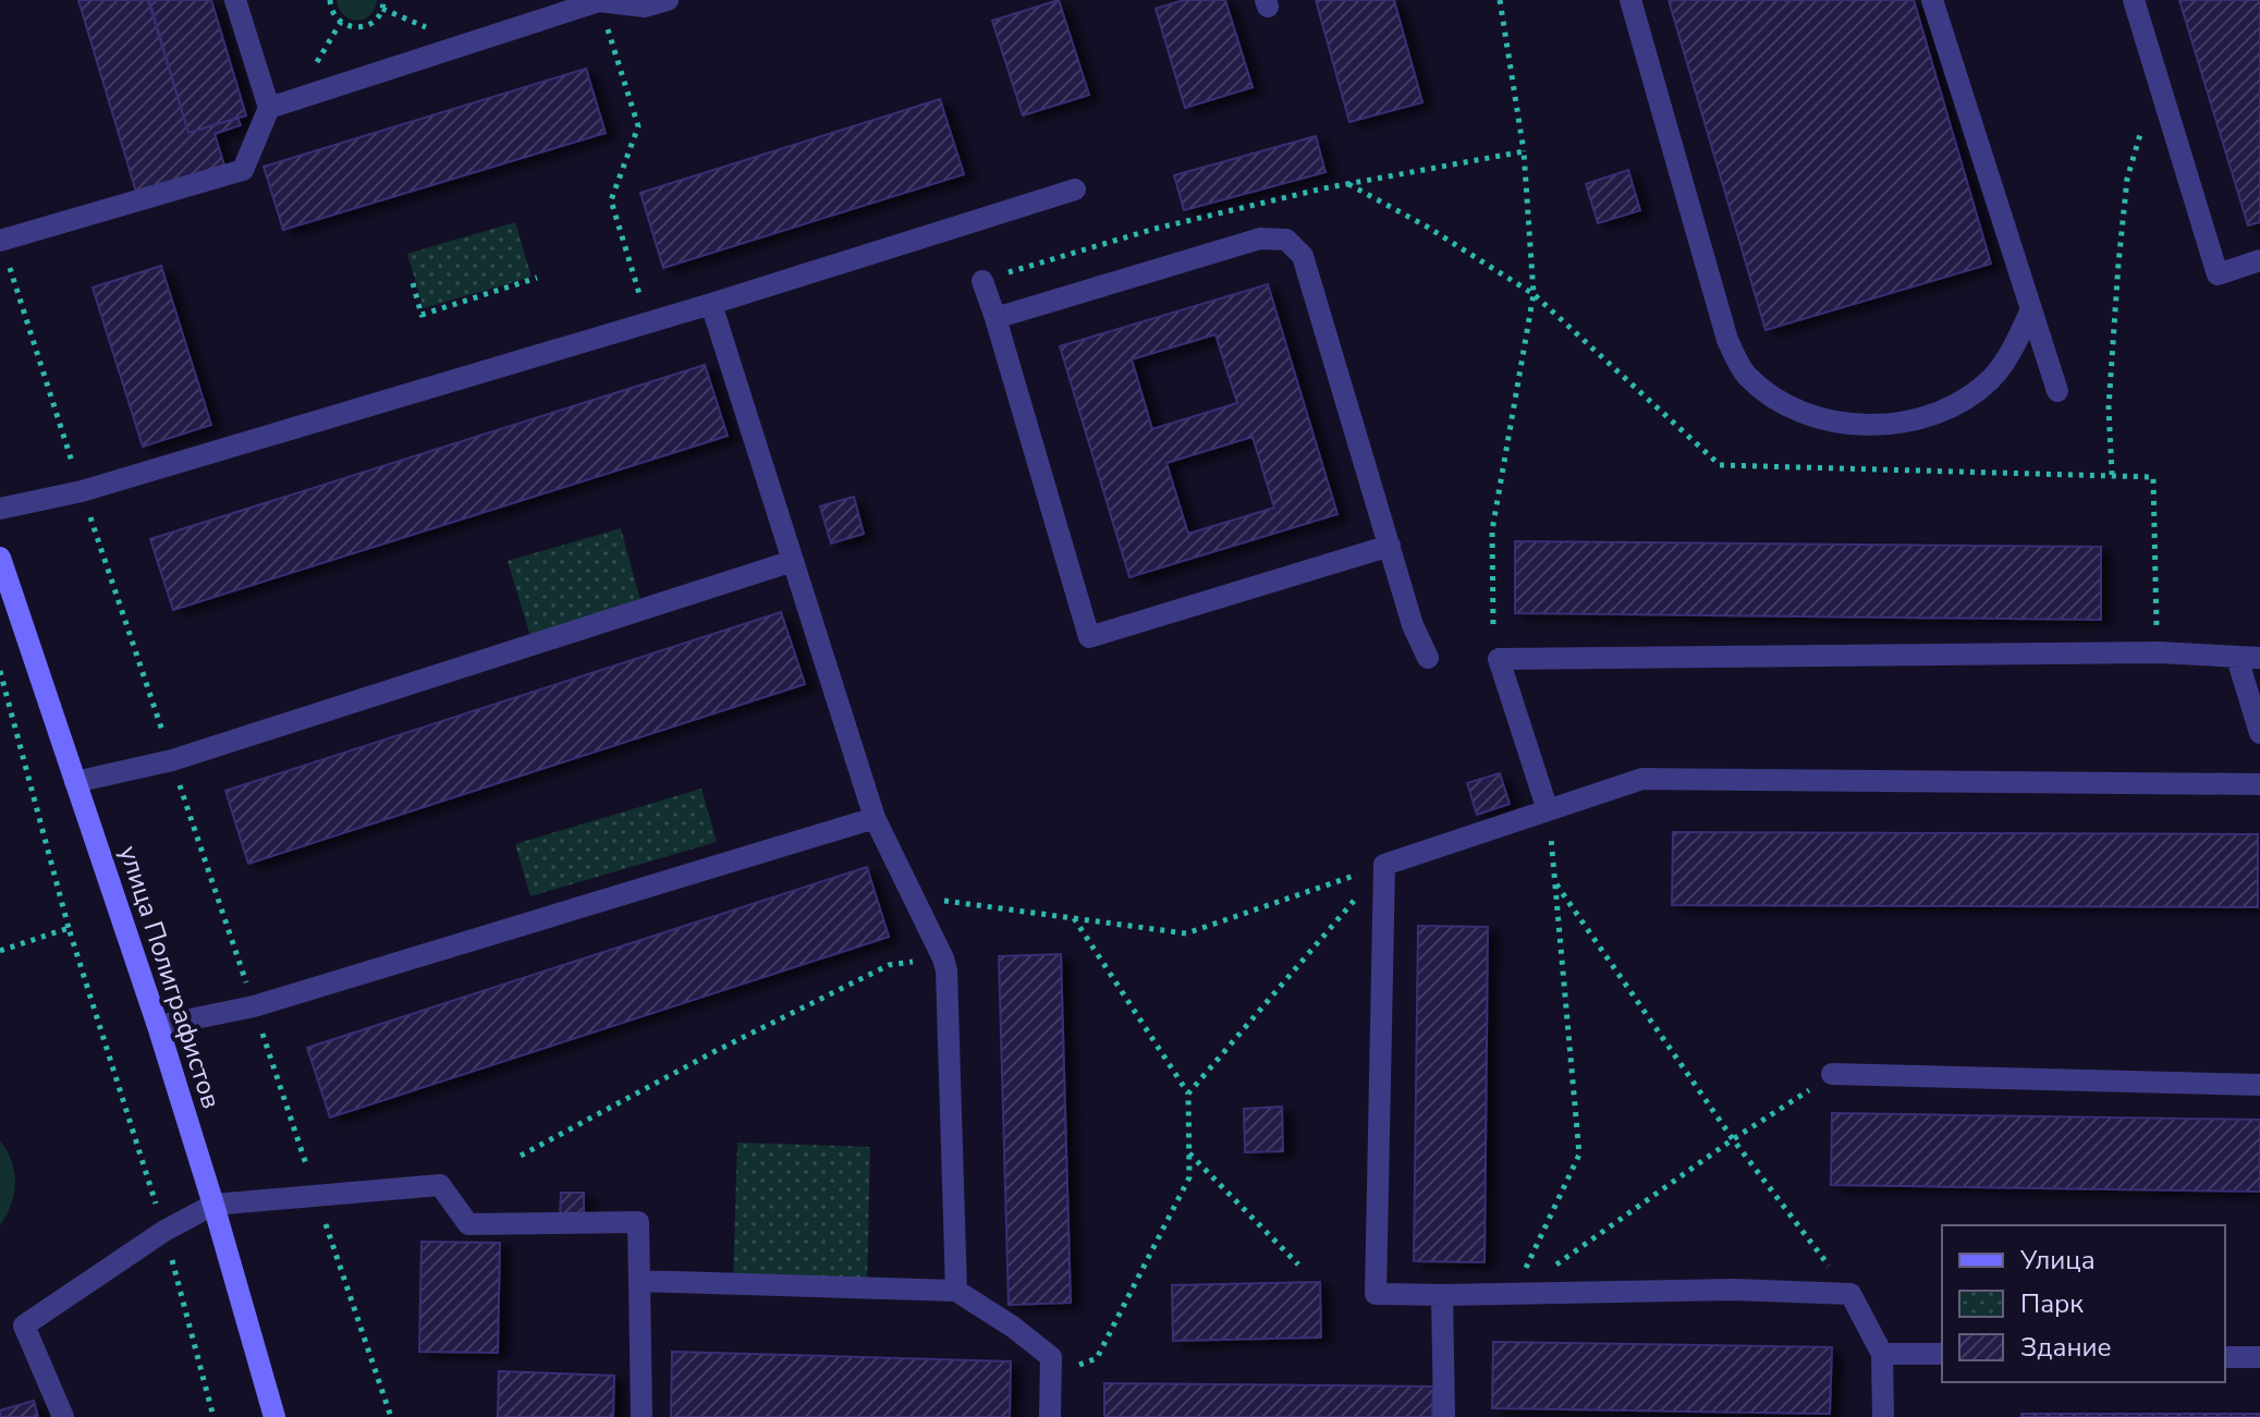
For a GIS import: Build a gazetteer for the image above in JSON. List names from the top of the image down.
{
  "streets": {
    "street": ["улица Полиграфистов"]
  },
  "legend": ["Улица", "Парк", "Здание"]
}
